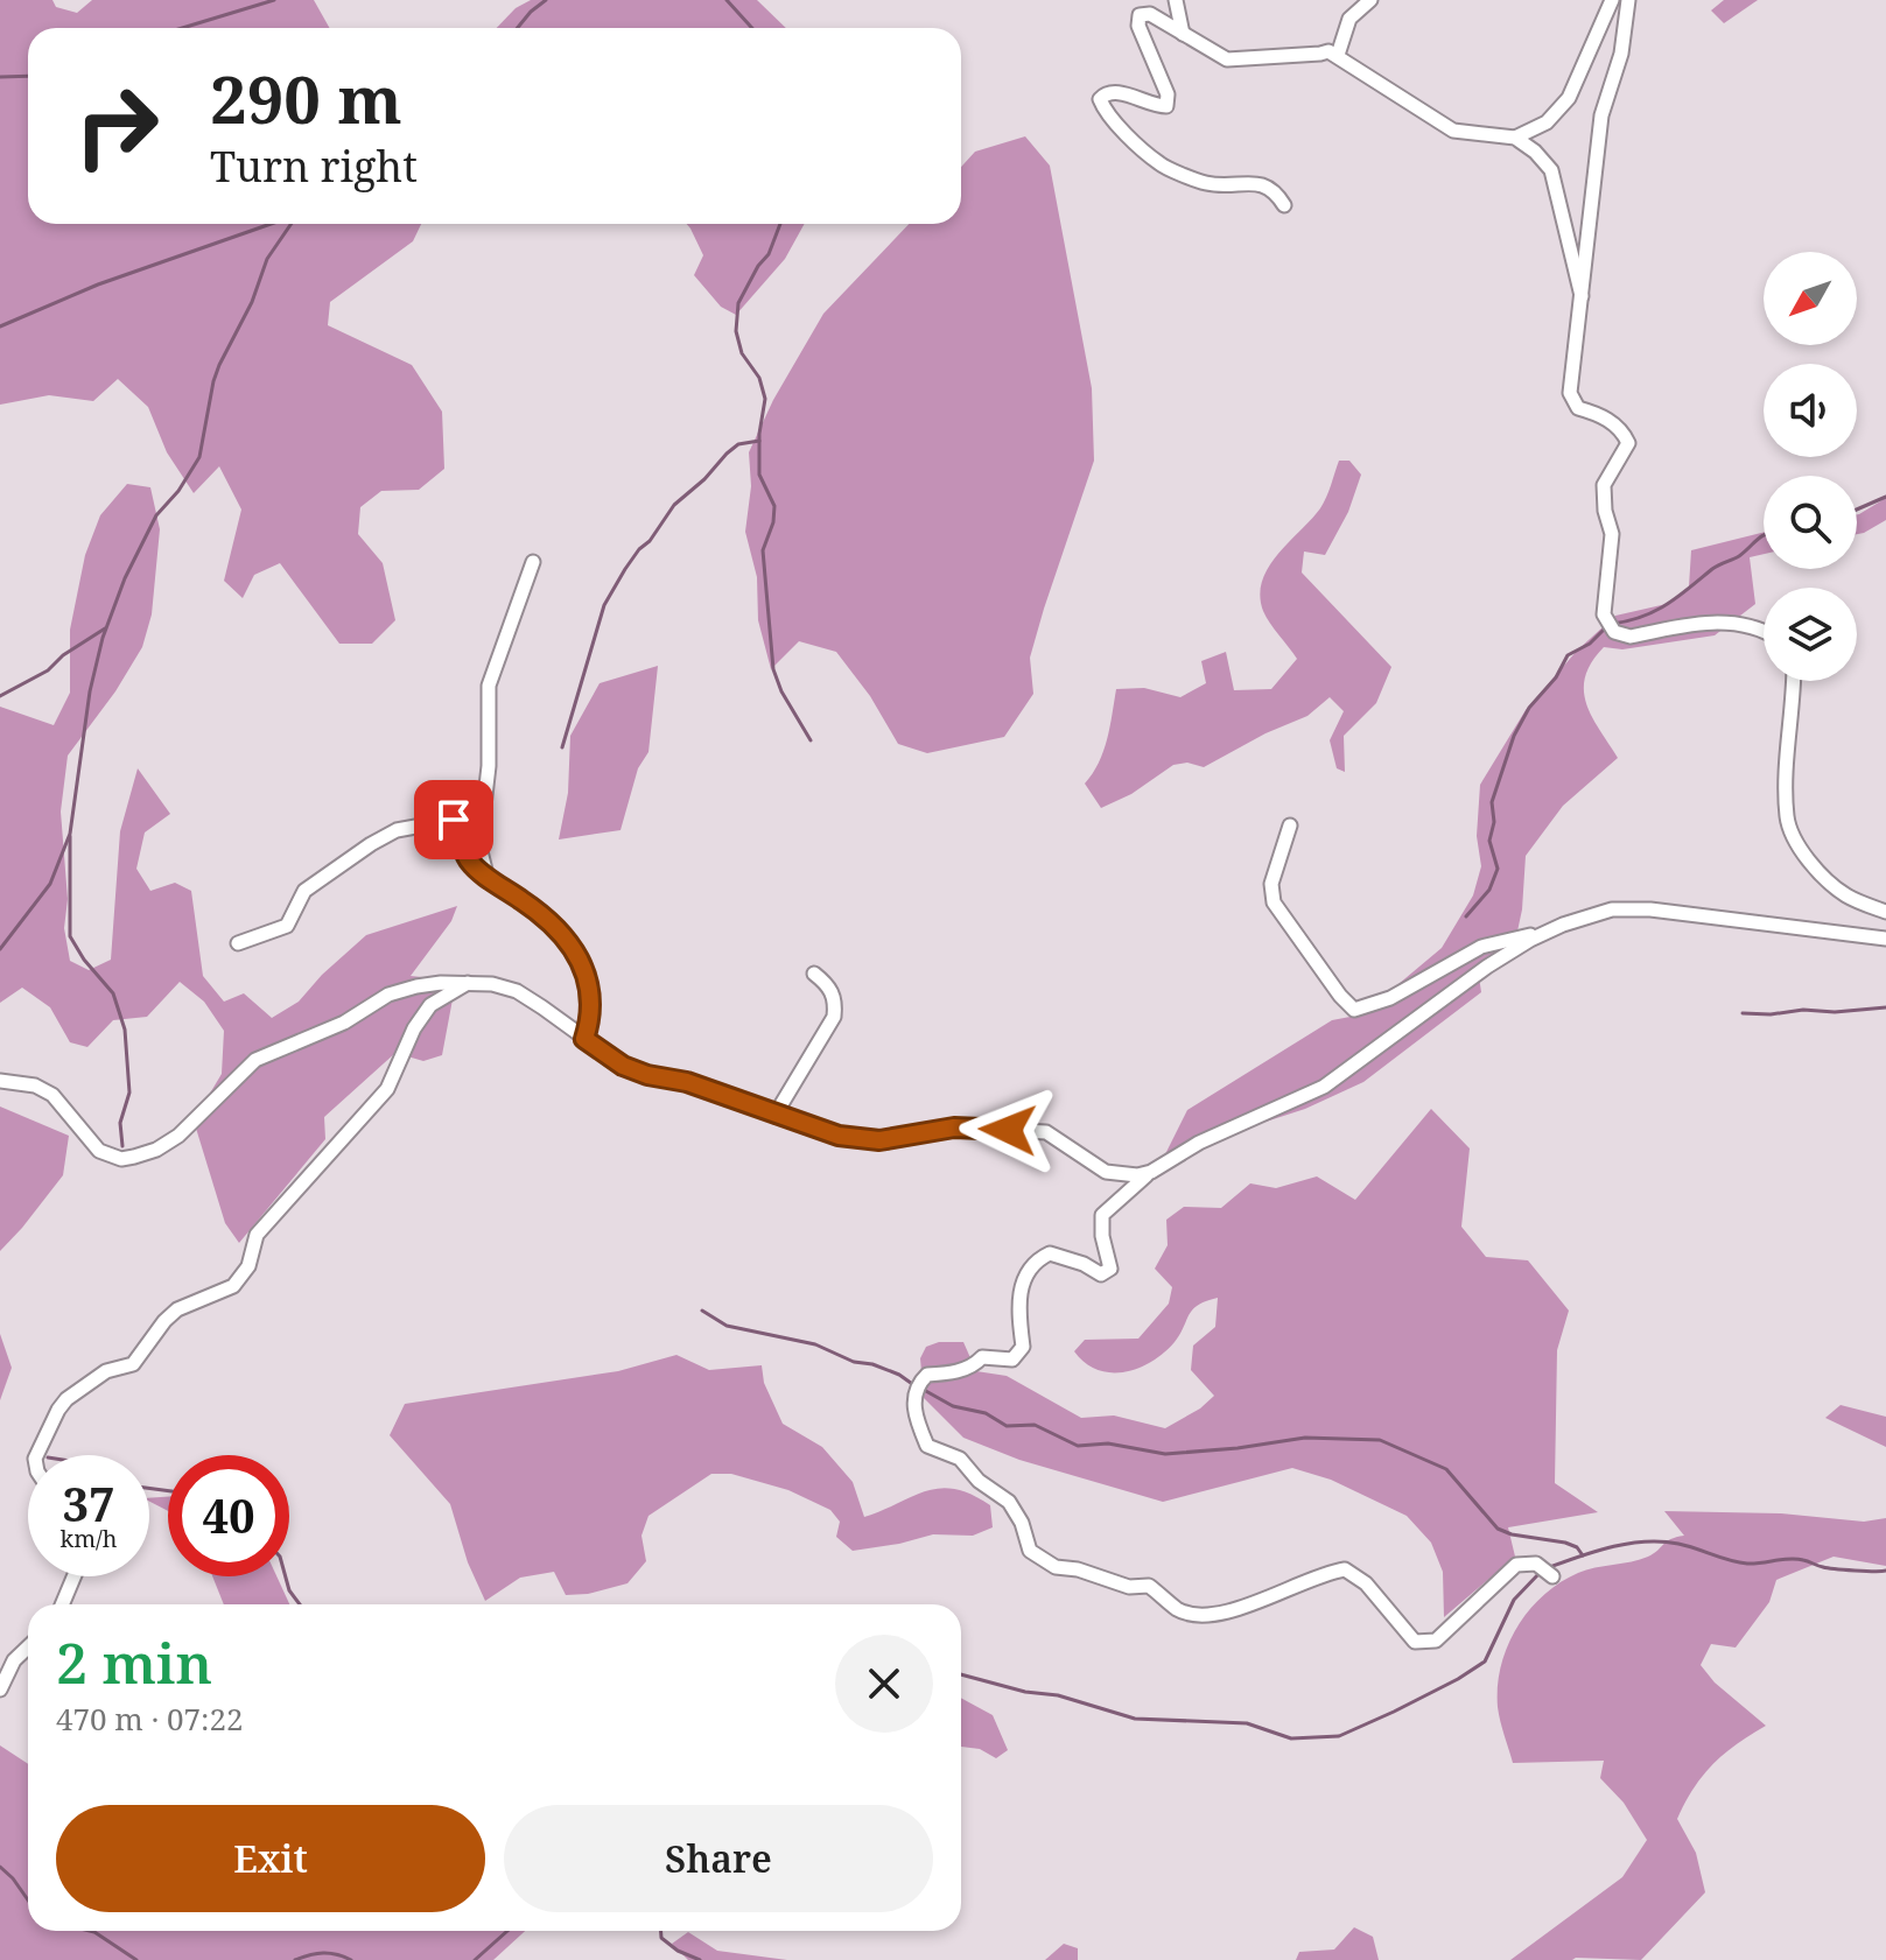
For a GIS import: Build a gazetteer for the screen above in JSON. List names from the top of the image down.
{
  "north": "bottom left",
  "page": {
    "turn": ["290 m", "Turn right"],
    "speed": "37 km/h",
    "limit": "40",
    "heading": ["2 min", "470 m · 07:22"],
    "buttons": ["Exit", "Share"]
  }
}
